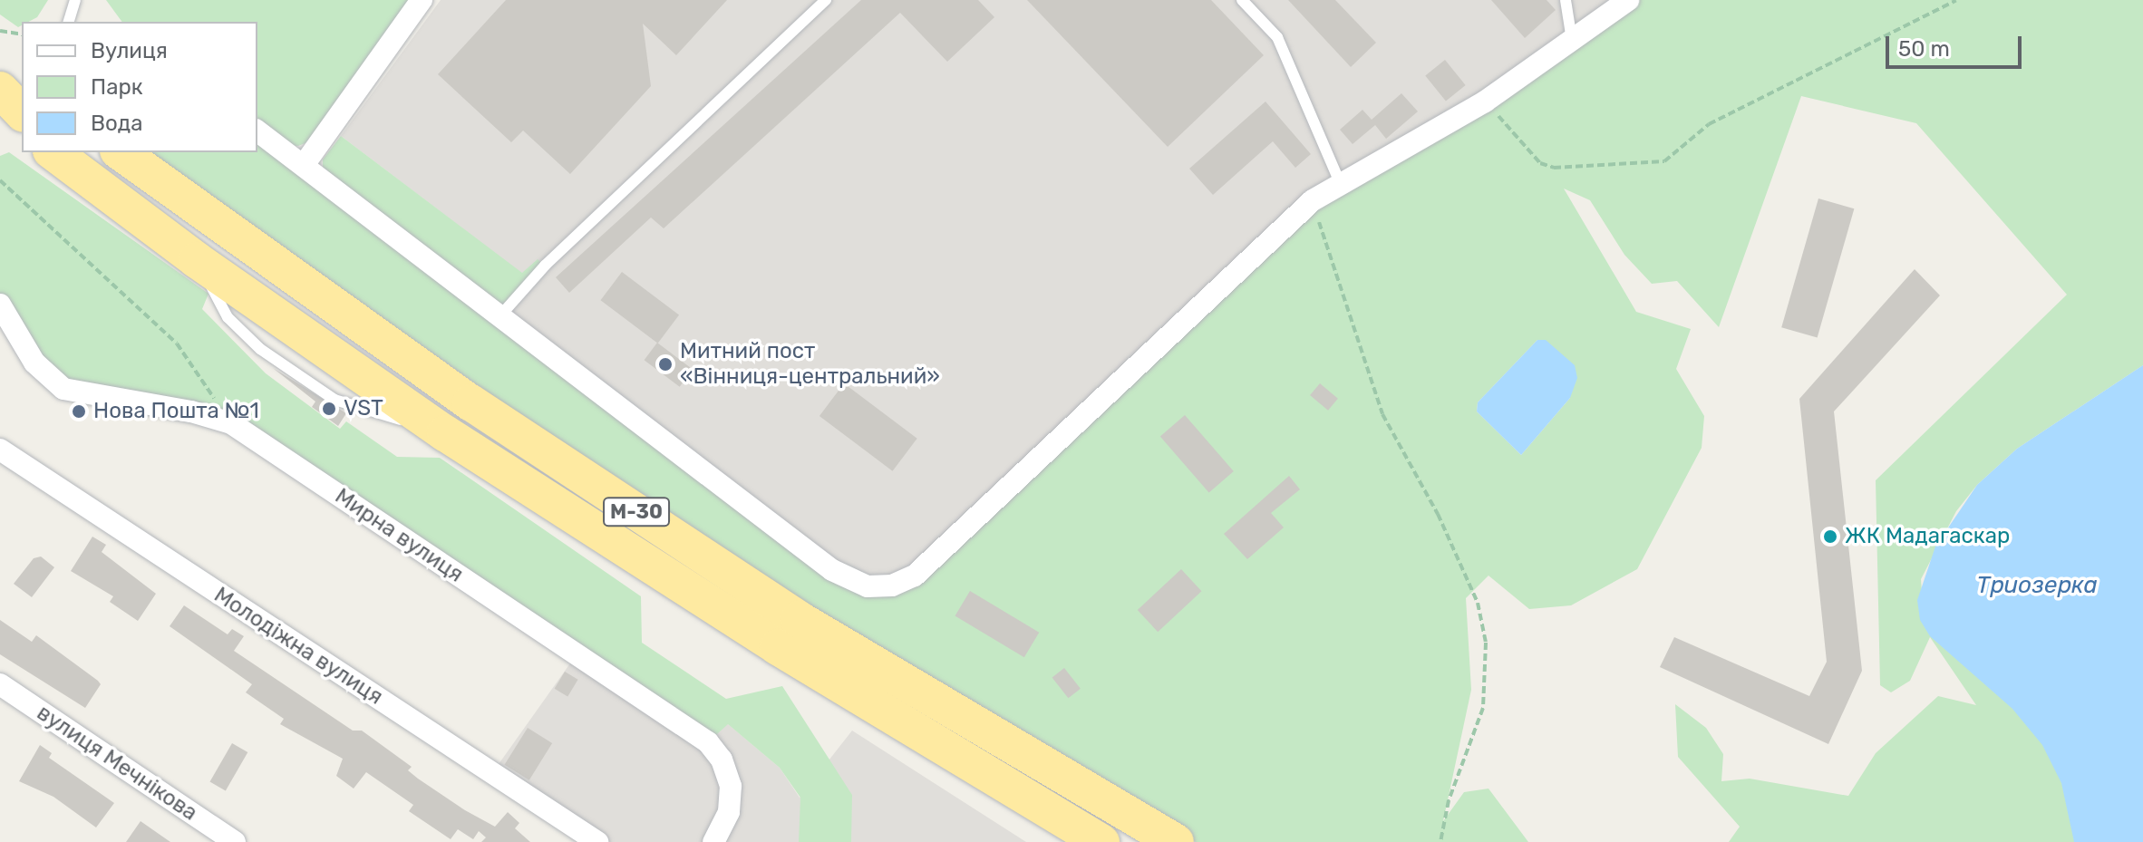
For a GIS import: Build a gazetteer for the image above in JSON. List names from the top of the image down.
{
  "streets": {
    "highway": ["М-30"],
    "street": ["Мирна вулиця", "Молодіжна вулиця", "вулиця Мечнікова"]
  },
  "water": ["Триозерка"],
  "places": [
    "Митний пост «Вінниця-центральний»",
    "VST",
    "Нова Пошта №1",
    "ЖК Мадагаскар"
  ],
  "legend": ["Вулиця", "Парк", "Вода"],
  "scale_bar": "50 m"
}
